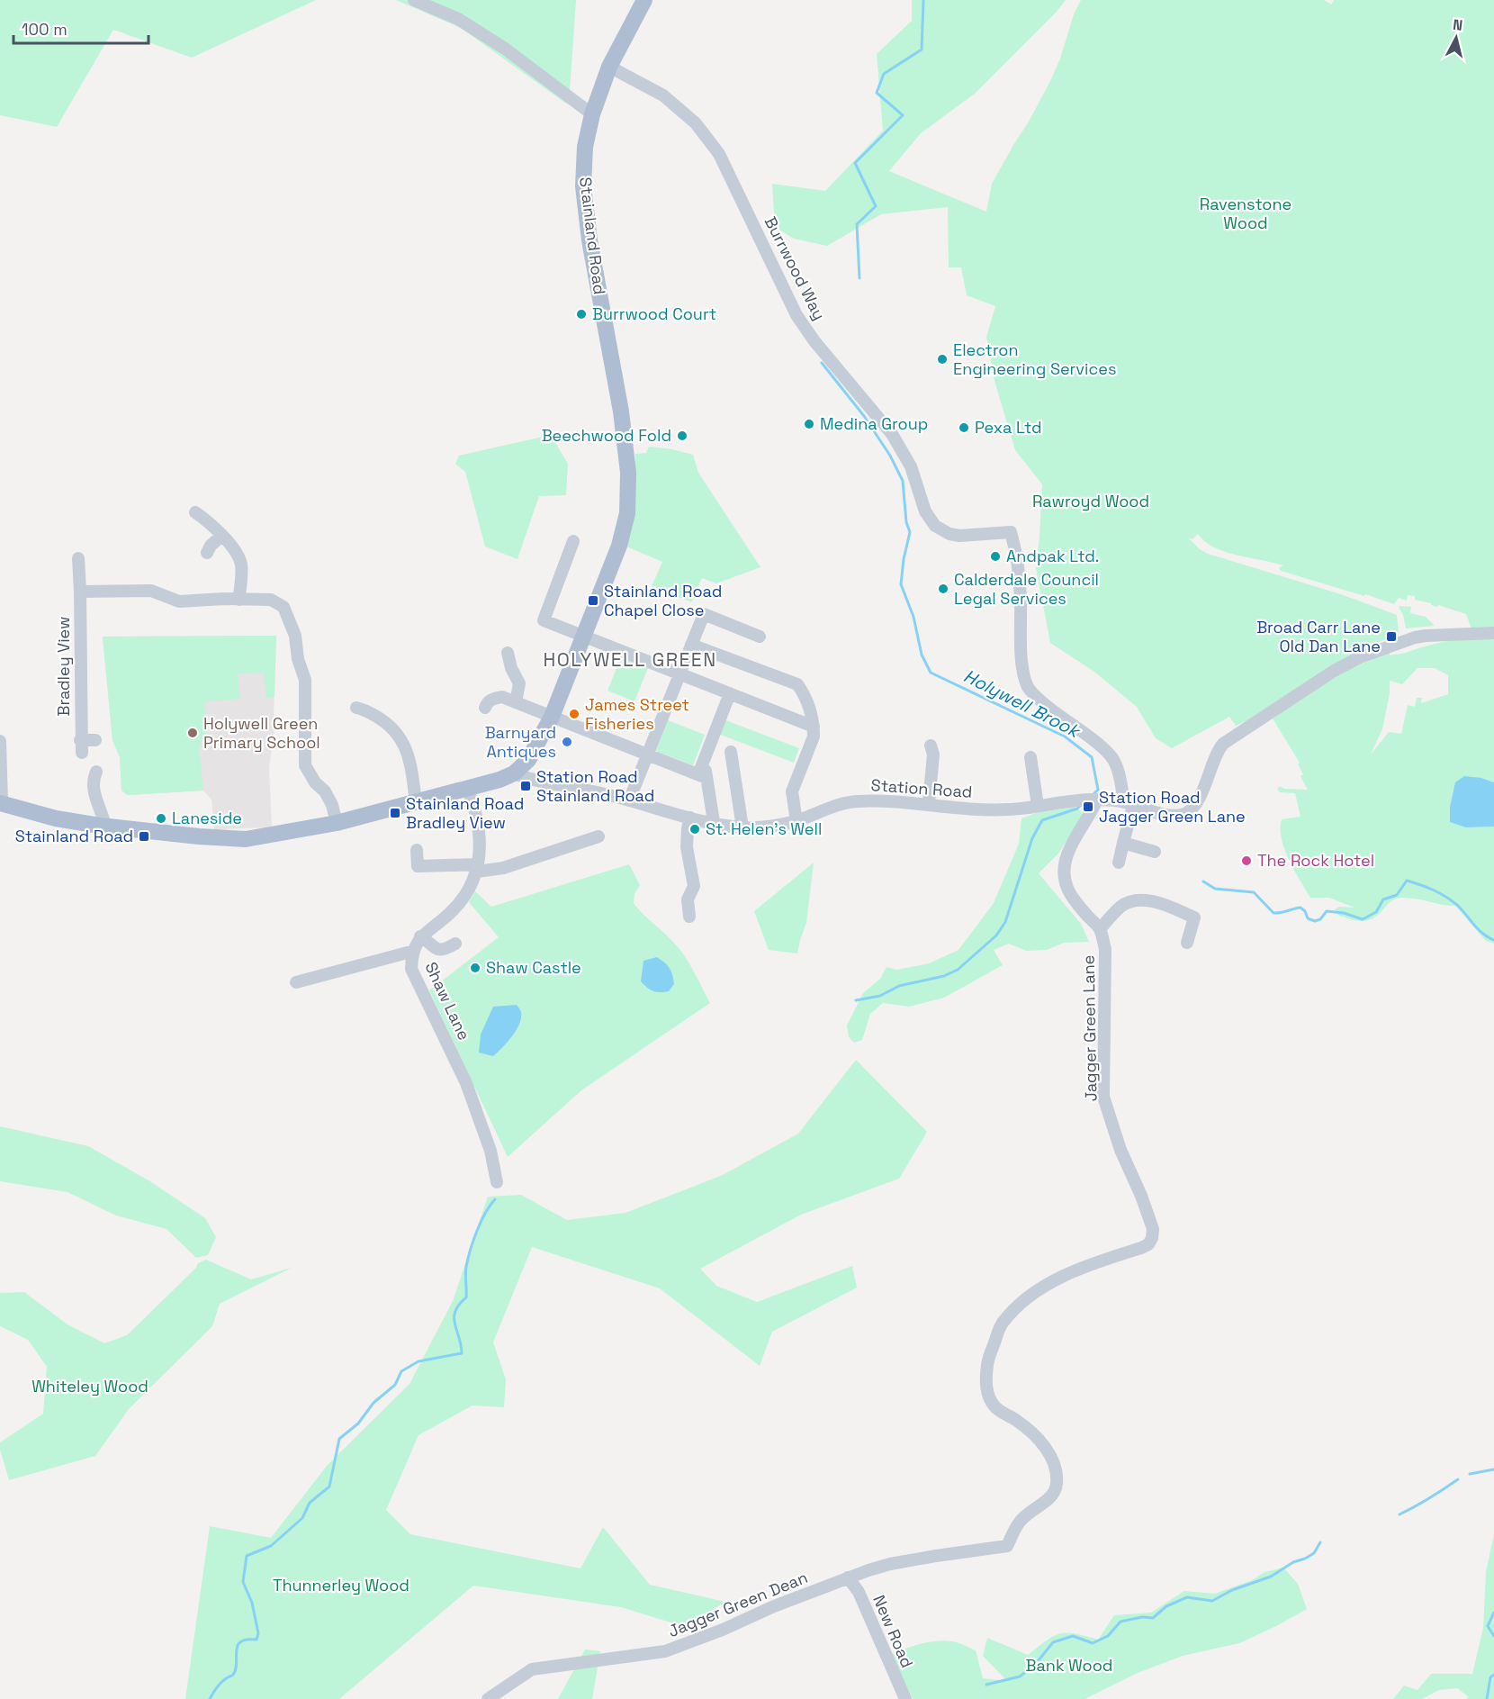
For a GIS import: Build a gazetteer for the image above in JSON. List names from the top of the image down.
{
  "streets": {
    "main road": ["Stainland Road"],
    "street": [
      "Burrwood Way",
      "Bradley View",
      "Station Road",
      "Shaw Lane",
      "Jagger Green Lane",
      "Jagger Green Dean",
      "New Road"
    ]
  },
  "crossings": [
    ["Stainland Road", "Burrwood Way"],
    ["Stainland Road", "Station Road"],
    ["Stainland Road", "Shaw Lane"],
    ["Burrwood Way", "Station Road"],
    ["Jagger Green Lane", "Jagger Green Dean"],
    ["Jagger Green Lane", "New Road"],
    ["Jagger Green Dean", "New Road"]
  ],
  "districts": ["HOLYWELL GREEN"],
  "water": ["Holywell Brook"],
  "parks": [
    "Ravenstone Wood",
    "Rawroyd Wood",
    "Whiteley Wood",
    "Thunnerley Wood",
    "Bank Wood"
  ],
  "places": {
    "other": [
      "Burrwood Court",
      "Electron Engineering Services",
      "Medina Group",
      "Pexa Ltd",
      "Beechwood Fold",
      "Andpak Ltd.",
      "Calderdale Council Legal Services",
      "James Street Fisheries",
      "Holywell Green Primary School",
      "Barnyard Antiques",
      "Laneside",
      "St. Helen's Well",
      "The Rock Hotel",
      "Shaw Castle"
    ],
    "transit": [
      "Stainland Road Chapel Close",
      "Broad Carr Lane Old Dan Lane",
      "Station Road Stainland Road",
      "Station Road Jagger Green Lane",
      "Stainland Road Bradley View",
      "Stainland Road"
    ]
  },
  "scale_bar": "100 m",
  "north": "top"
}
